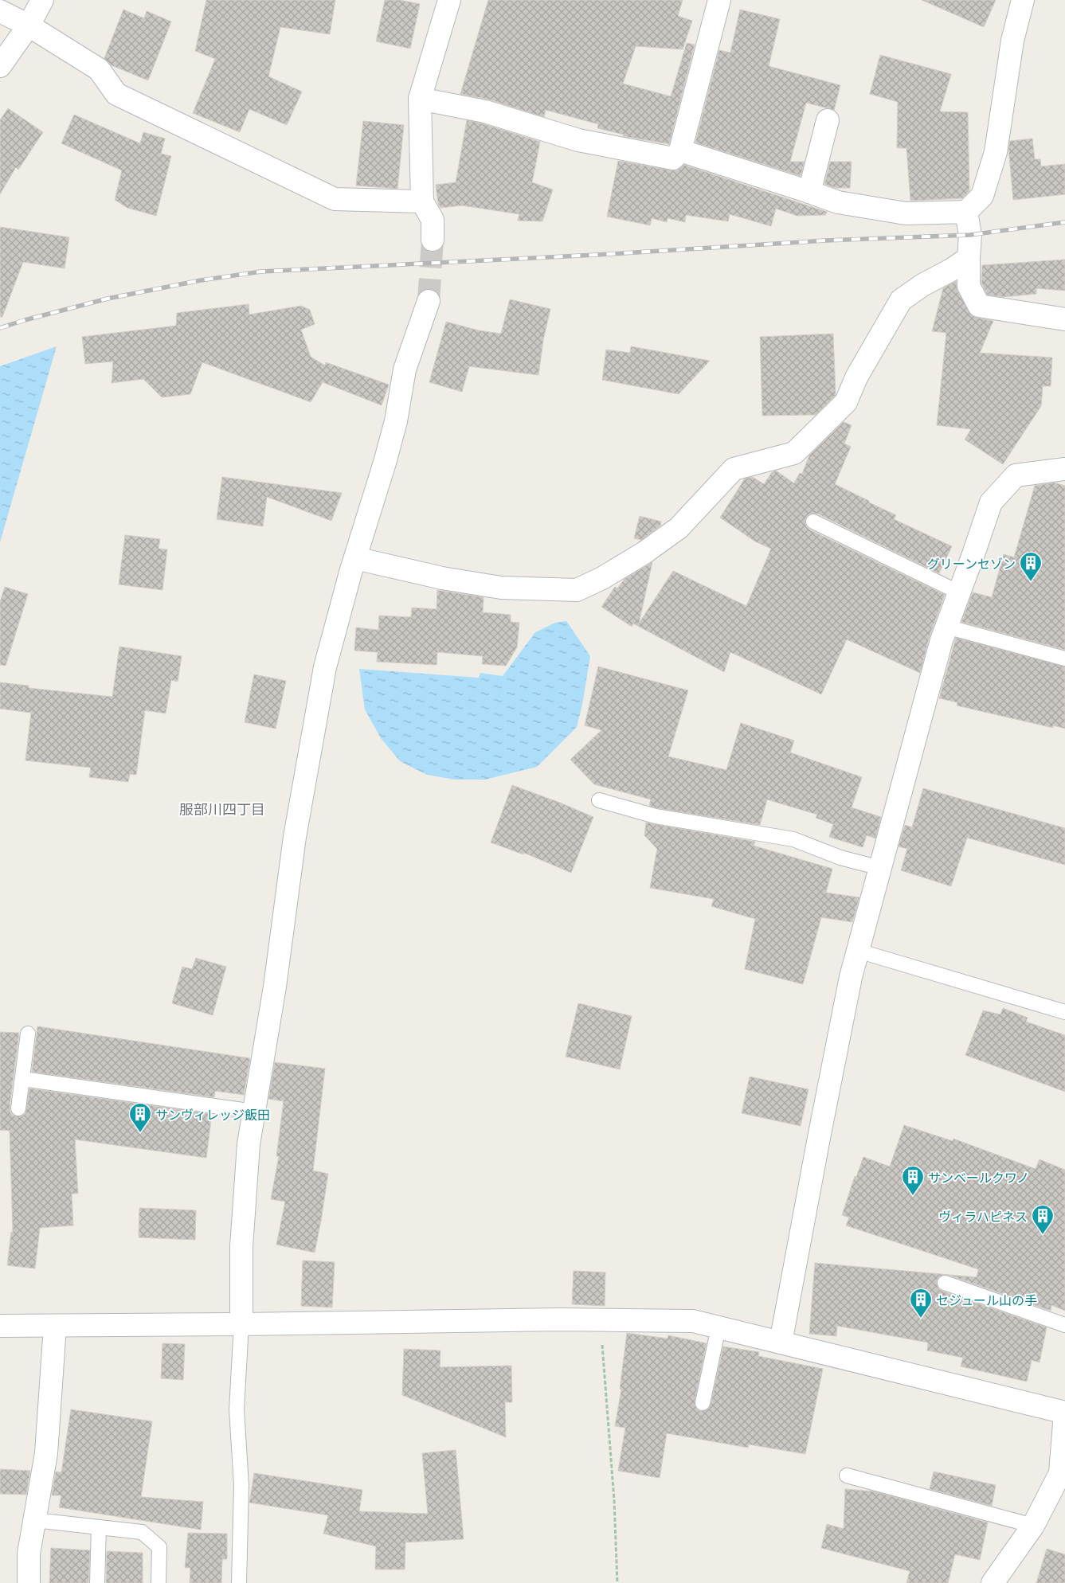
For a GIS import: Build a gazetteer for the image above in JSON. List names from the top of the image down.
{
  "districts": ["服部川四丁目"],
  "places": {
    "building": [
      "グリーンセゾン",
      "サンヴィレッジ飯田",
      "サンベールクワノ",
      "ヴィラハピネス",
      "セジュール山の手"
    ]
  }
}
